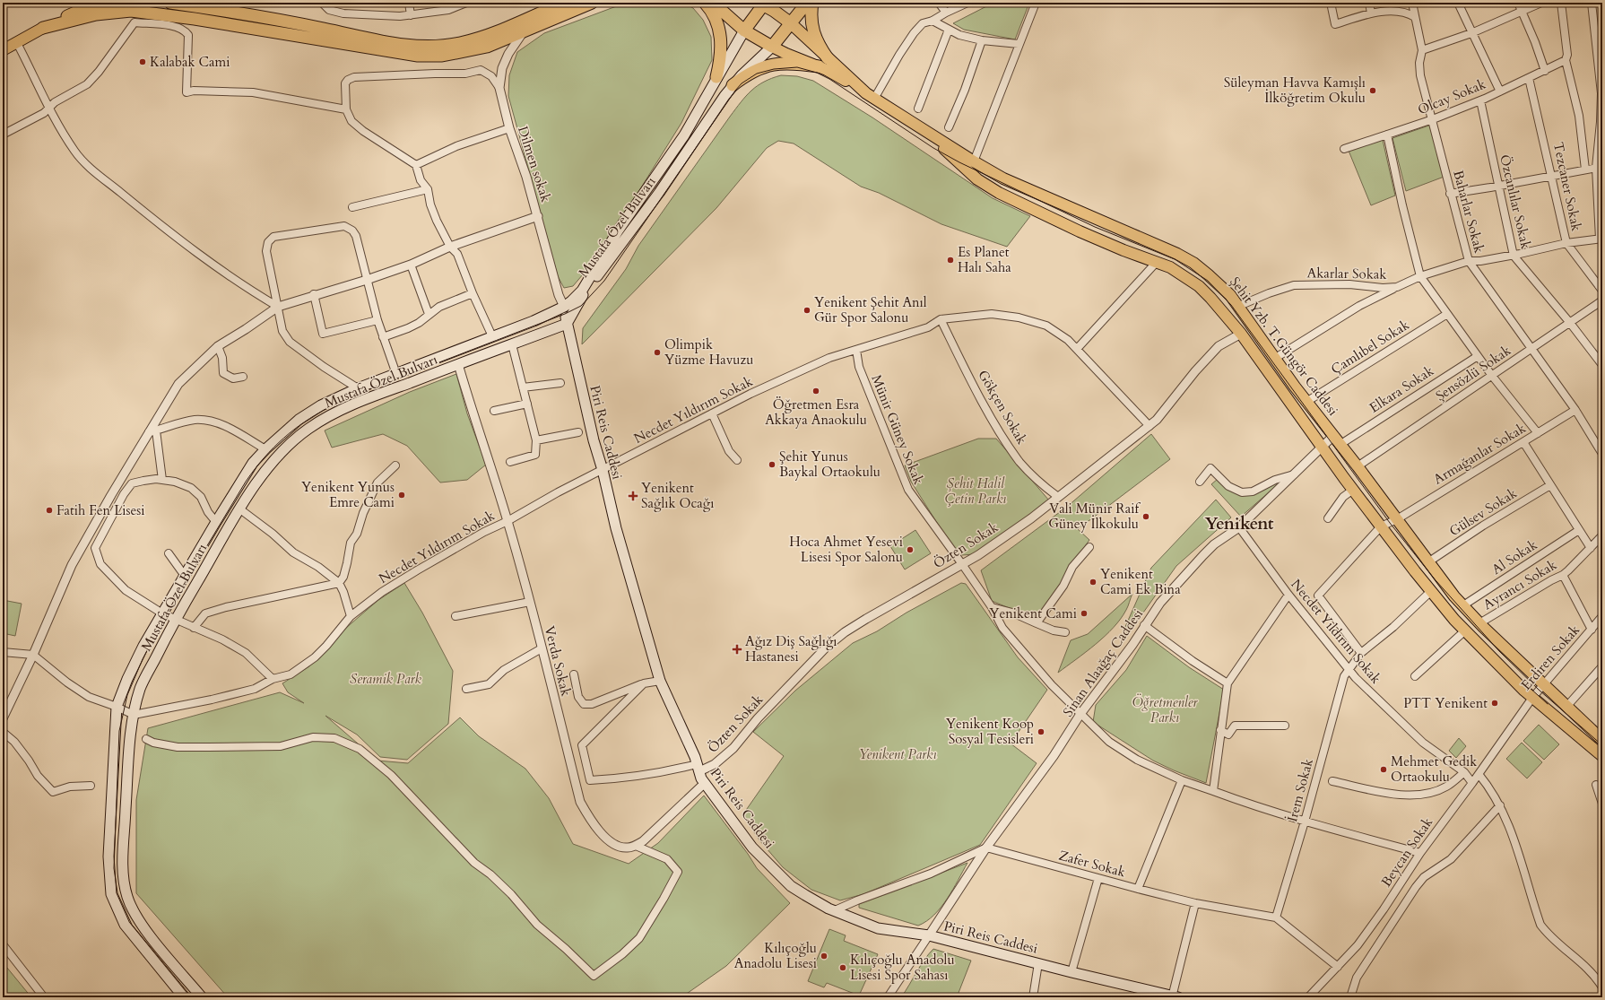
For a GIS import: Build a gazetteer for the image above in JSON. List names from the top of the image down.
{
  "streets": {
    "main road": ["Mustafa Özel Bulvarı", "Şehit Yzb. T.Güngör Caddesi", "Piri Reis Caddesi"],
    "street": [
      "Olcay Sokak",
      "Dilmen sokak",
      "Tezcaner Sokak",
      "Özcanlılar Sokak",
      "Baharlar Sokak",
      "Akarlar Sokak",
      "Çamlıbel Sokak",
      "Şensözlü Sokak",
      "Elkara Sokak",
      "Gökçen Sokak",
      "Necdet Yıldırım Sokak",
      "Münir Güney Sokak",
      "Armağanlar Sokak",
      "Gülsev Sokak",
      "Özten Sokak",
      "Al Sokak",
      "Ayrancı Sokak",
      "Erdiren Sokak",
      "Verda Sokak",
      "Sinan Alaağaç Caddesi",
      "İrem Sokak",
      "Beycan Sokak",
      "Zafer Sokak"
    ]
  },
  "crossings": [
    ["Olcay Sokak", "Tezcaner Sokak"],
    ["Olcay Sokak", "Özcanlılar Sokak"],
    ["Olcay Sokak", "Baharlar Sokak"],
    ["Dilmen sokak", "Mustafa Özel Bulvarı"],
    ["Dilmen sokak", "Piri Reis Caddesi"],
    ["Tezcaner Sokak", "Akarlar Sokak"],
    ["Özcanlılar Sokak", "Akarlar Sokak"],
    ["Özcanlılar Sokak", "Şensözlü Sokak"],
    ["Baharlar Sokak", "Akarlar Sokak"],
    ["Baharlar Sokak", "Şensözlü Sokak"],
    ["Baharlar Sokak", "Armağanlar Sokak"],
    ["Mustafa Özel Bulvarı", "Necdet Yıldırım Sokak"],
    ["Mustafa Özel Bulvarı", "Piri Reis Caddesi"],
    ["Mustafa Özel Bulvarı", "Verda Sokak"],
    ["Akarlar Sokak", "Şehit Yzb. T.Güngör Caddesi"],
    ["Şehit Yzb. T.Güngör Caddesi", "Çamlıbel Sokak"],
    ["Şehit Yzb. T.Güngör Caddesi", "Şensözlü Sokak"],
    ["Şehit Yzb. T.Güngör Caddesi", "Elkara Sokak"],
    ["Şehit Yzb. T.Güngör Caddesi", "Armağanlar Sokak"],
    ["Şehit Yzb. T.Güngör Caddesi", "Gülsev Sokak"],
    ["Şehit Yzb. T.Güngör Caddesi", "Özten Sokak"],
    ["Şehit Yzb. T.Güngör Caddesi", "Al Sokak"],
    ["Şehit Yzb. T.Güngör Caddesi", "Ayrancı Sokak"],
    ["Şehit Yzb. T.Güngör Caddesi", "Erdiren Sokak"],
    ["Şehit Yzb. T.Güngör Caddesi", "Sinan Alaağaç Caddesi"],
    ["Şehit Yzb. T.Güngör Caddesi", "İrem Sokak"],
    ["Gökçen Sokak", "Necdet Yıldırım Sokak"],
    ["Gökçen Sokak", "Özten Sokak"],
    ["Necdet Yıldırım Sokak", "Münir Güney Sokak"],
    ["Necdet Yıldırım Sokak", "Piri Reis Caddesi"],
    ["Necdet Yıldırım Sokak", "Özten Sokak"],
    ["Necdet Yıldırım Sokak", "Verda Sokak"],
    ["Necdet Yıldırım Sokak", "Sinan Alaağaç Caddesi"],
    ["Necdet Yıldırım Sokak", "İrem Sokak"],
    ["Necdet Yıldırım Sokak", "Beycan Sokak"],
    ["Münir Güney Sokak", "Özten Sokak"],
    ["Münir Güney Sokak", "Sinan Alaağaç Caddesi"],
    ["Münir Güney Sokak", "İrem Sokak"],
    ["Münir Güney Sokak", "Beycan Sokak"],
    ["Piri Reis Caddesi", "Özten Sokak"],
    ["Piri Reis Caddesi", "Sinan Alaağaç Caddesi"],
    ["Erdiren Sokak", "Beycan Sokak"],
    ["Sinan Alaağaç Caddesi", "Zafer Sokak"],
    ["İrem Sokak", "Zafer Sokak"],
    ["Beycan Sokak", "Zafer Sokak"]
  ],
  "districts": ["Yenikent"],
  "parks": [
    "Şehit Halil Çetin Parkı",
    "Seramik Park",
    "Öğretmenler Parkı",
    "Yenikent Parkı"
  ],
  "places": {
    "other": [
      "Kalabak Cami",
      "Süleyman Havva Kamışlı İlköğretim Okulu",
      "Es Planet Halı Saha",
      "Yenikent Şehit Anıl Gür Spor Salonu",
      "Olimpik Yüzme Havuzu",
      "Öğretmen Esra Akkaya Anaokulu",
      "Şehit Yunus Baykal Ortaokulu",
      "Yenikent Yunus Emre Cami",
      "Fatih Fen Lisesi",
      "Vali Münir Raif Güney İlkokulu",
      "Hoca Ahmet Yesevi Lisesi Spor Salonu",
      "Yenikent Cami Ek Bina",
      "Yenikent Cami",
      "PTT Yenikent",
      "Yenikent Koop Sosyal Tesisleri",
      "Mehmet Gedik Ortaokulu",
      "Kılıçoğlu Anadolu Lisesi",
      "Kılıçoğlu Anadolu Lisesi Spor Sahası"
    ],
    "health": ["Yenikent Sağlık Ocağı", "Ağız Diş Sağlığı Hastanesi"]
  }
}
